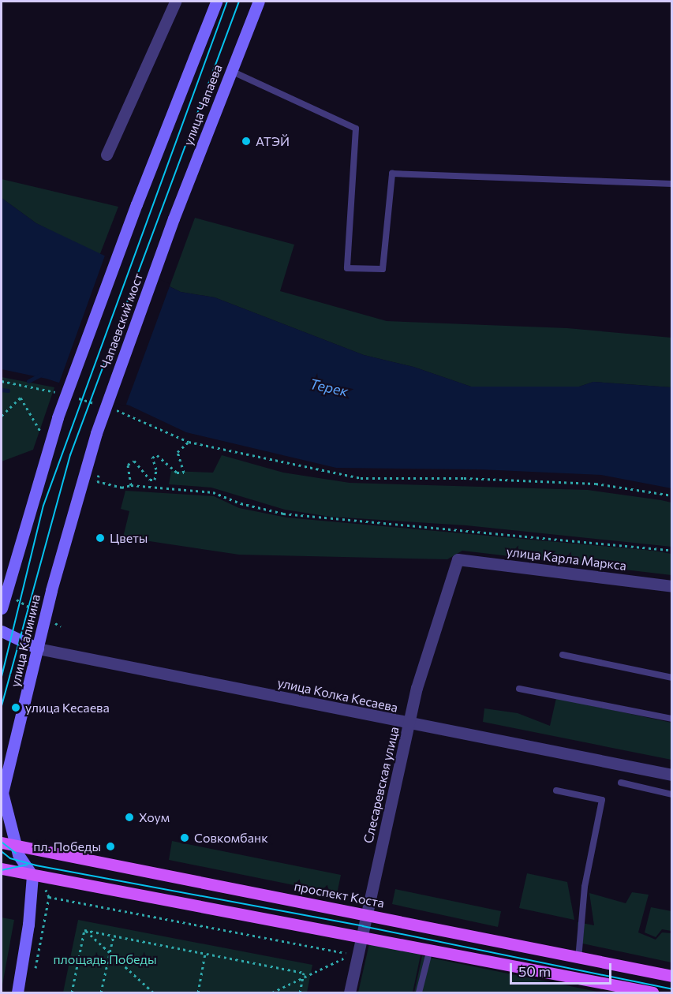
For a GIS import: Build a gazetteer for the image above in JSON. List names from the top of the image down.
{
  "streets": {
    "main road": [
      "улица Чапаева",
      "Чапаевский мост",
      "улица Калинина",
      "улица Колка Кесаева",
      "проспект Коста"
    ],
    "street": ["улица Карла Маркса", "Слесаревская улица"]
  },
  "crossings": [
    ["улица Чапаева", "Чапаевский мост"],
    ["Чапаевский мост", "улица Калинина"],
    ["улица Карла Маркса", "Слесаревская улица"],
    ["улица Калинина", "улица Колка Кесаева"],
    ["улица Калинина", "проспект Коста"],
    ["улица Колка Кесаева", "Слесаревская улица"],
    ["Слесаревская улица", "проспект Коста"]
  ],
  "water": ["Терек"],
  "parks": ["площадь Победы"],
  "places": [
    "АТЭЙ",
    "Цветы",
    "улица Кесаева",
    "Хоум",
    "Совкомбанк",
    "пл. Победы"
  ],
  "scale_bar": "50 m"
}
